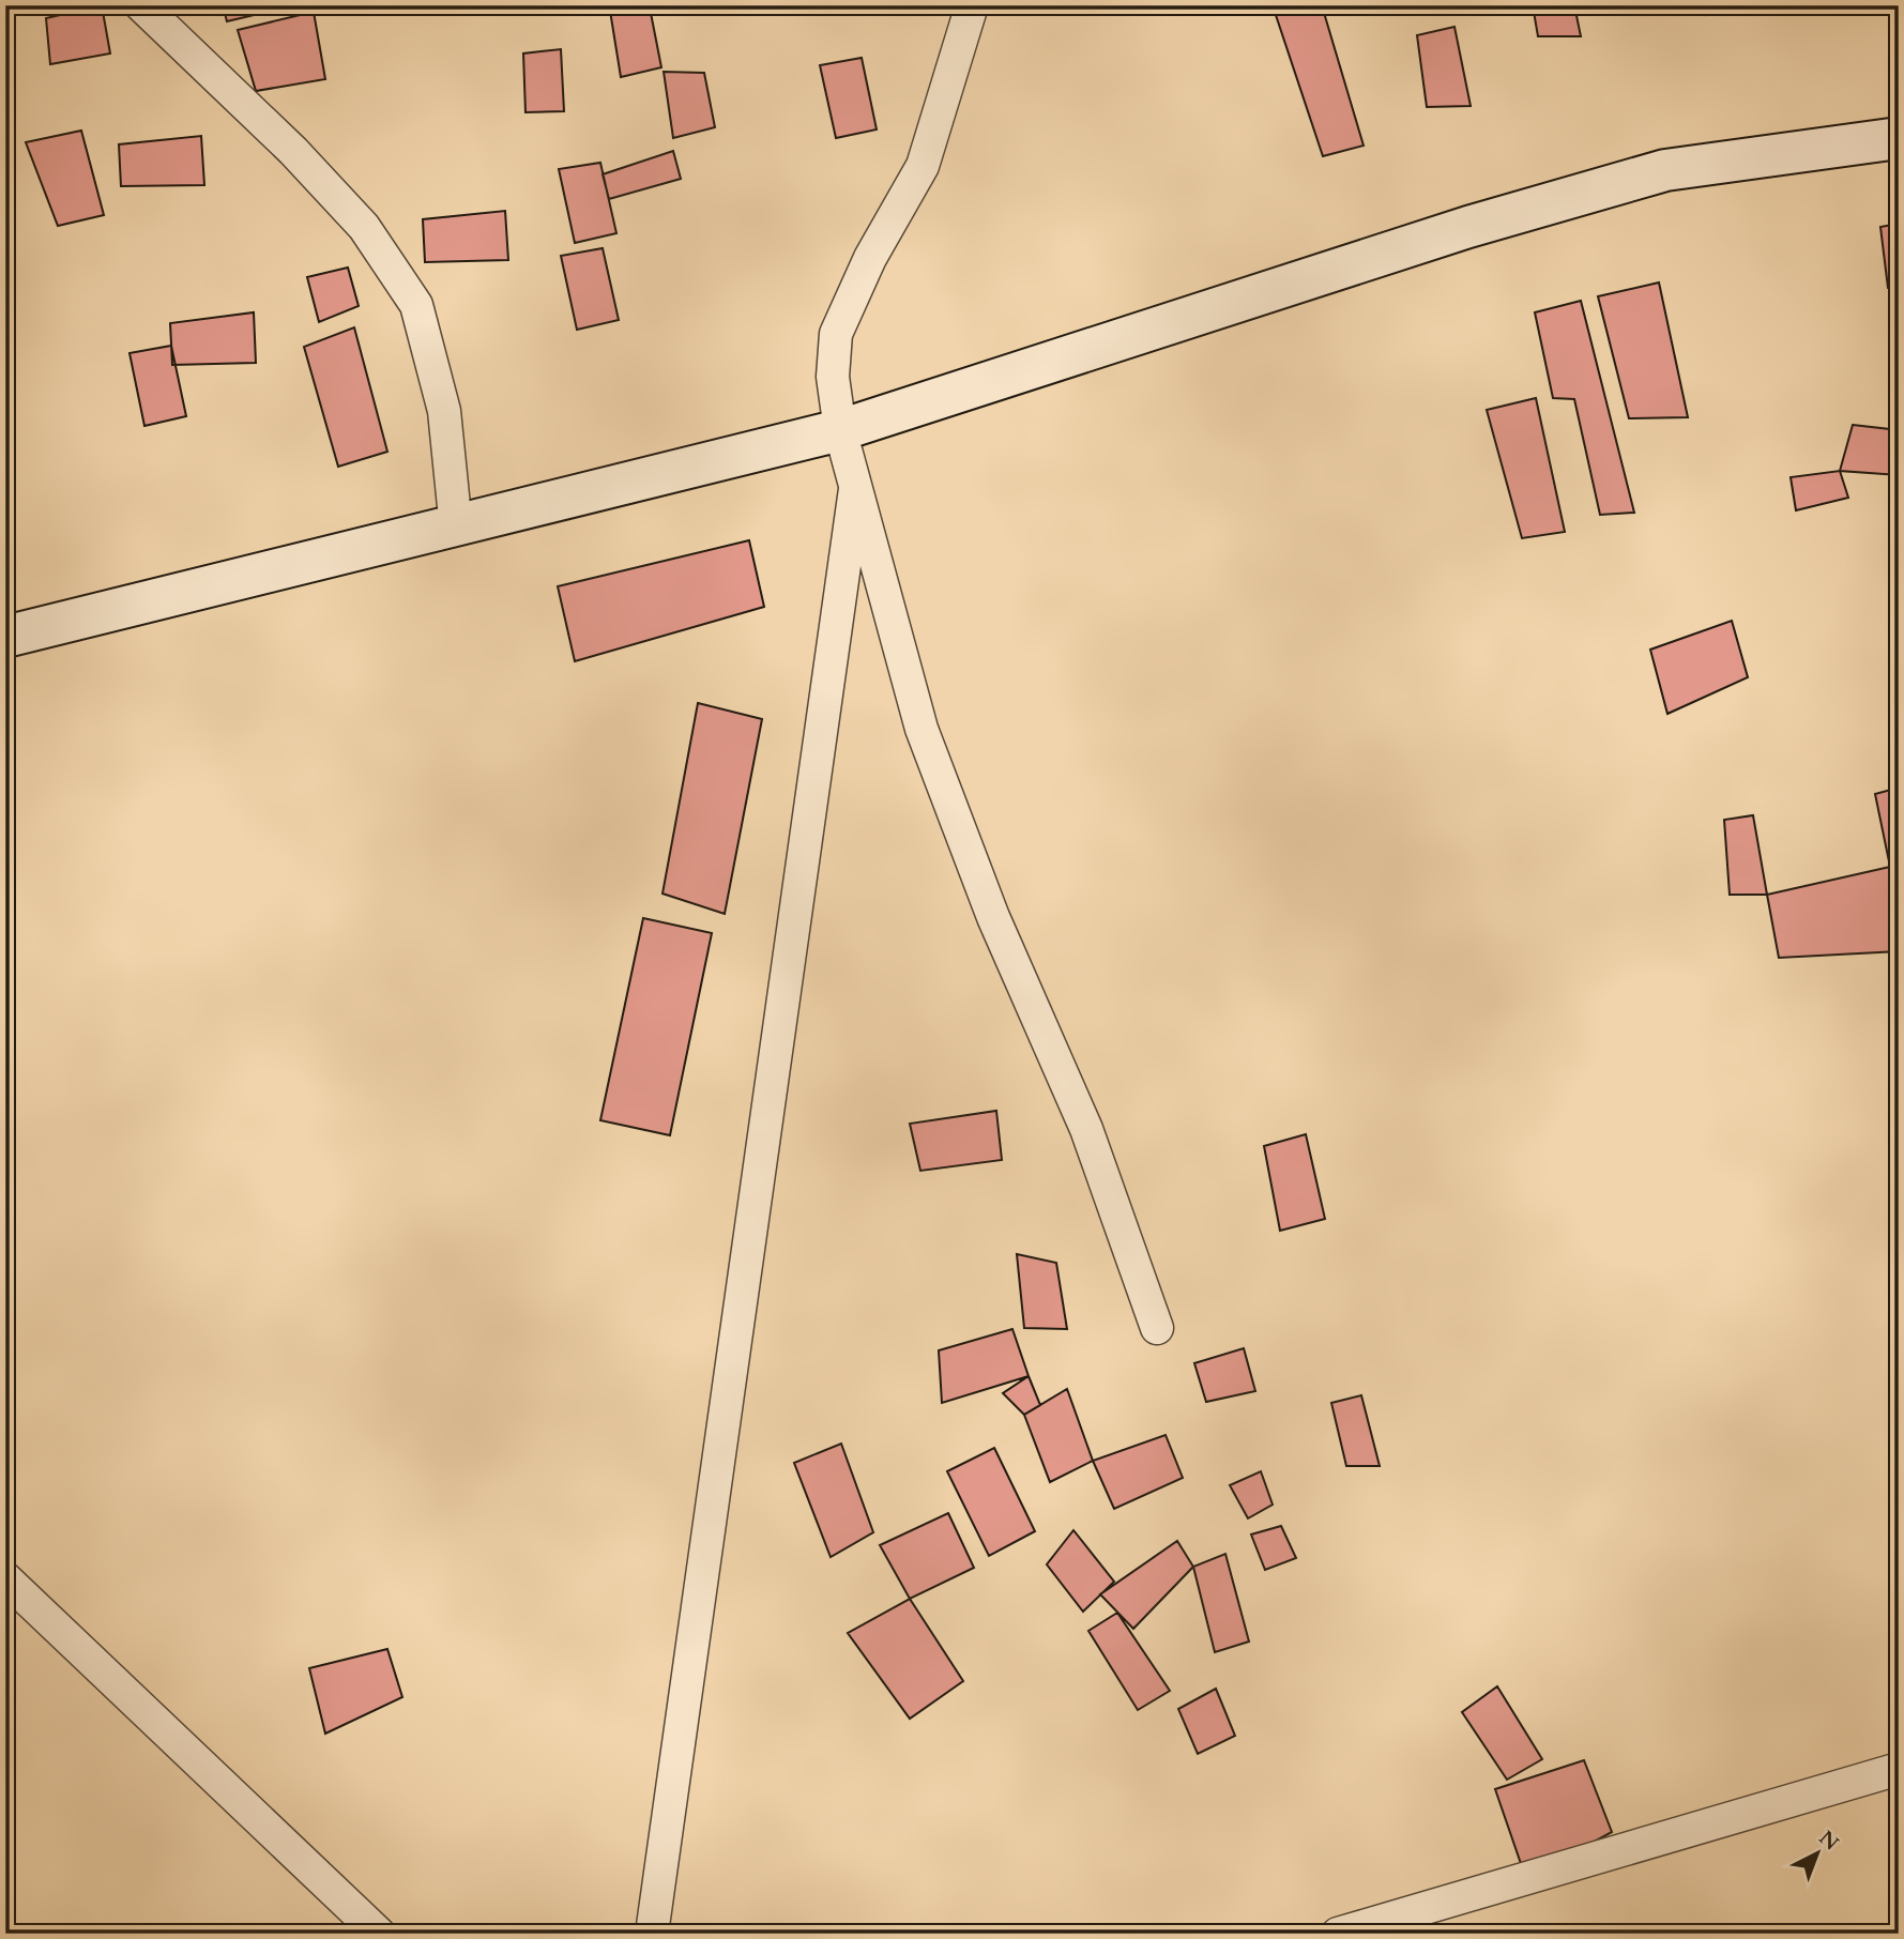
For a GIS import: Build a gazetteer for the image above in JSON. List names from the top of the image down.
{
  "north": "top right"
}
